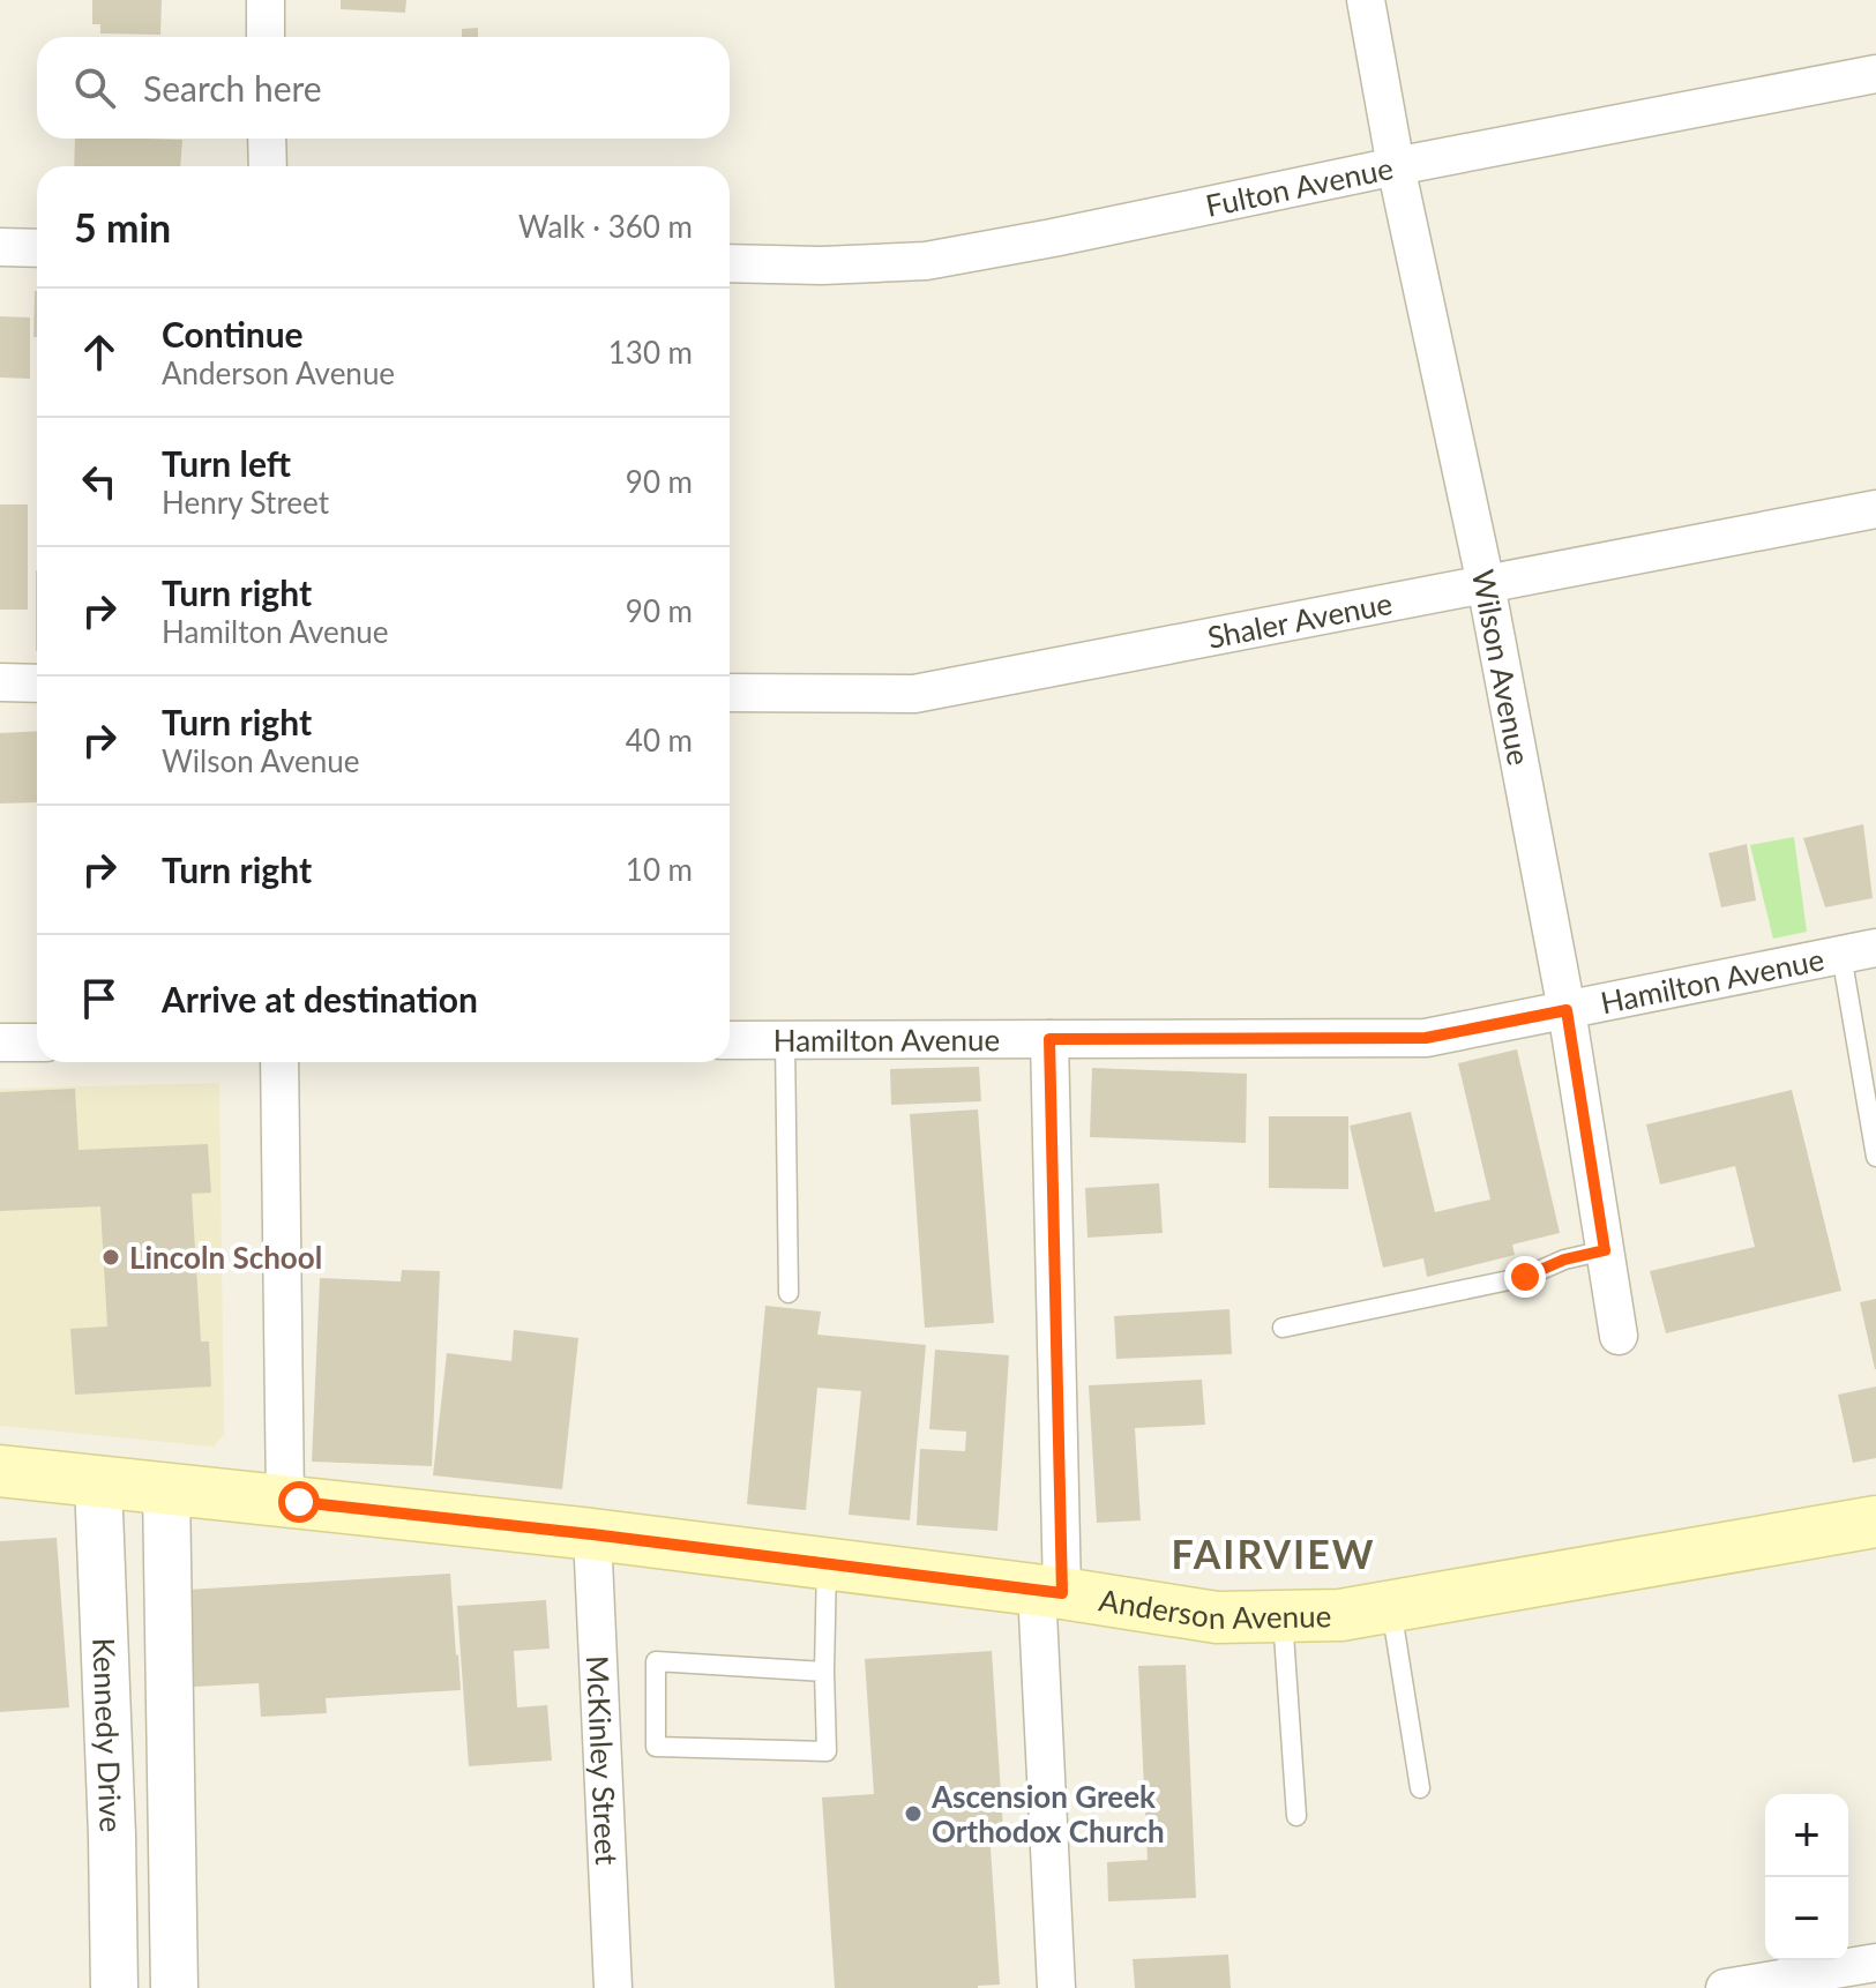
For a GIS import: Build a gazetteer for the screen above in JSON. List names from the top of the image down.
{
  "streets": {
    "main road": ["Anderson Avenue"],
    "street": [
      "Fulton Avenue",
      "Shaler Avenue",
      "Wilson Avenue",
      "Hamilton Avenue",
      "Kennedy Drive",
      "McKinley Street"
    ]
  },
  "crossings": [
    ["Fulton Avenue", "Wilson Avenue"],
    ["Shaler Avenue", "Wilson Avenue"],
    ["Wilson Avenue", "Hamilton Avenue"],
    ["Anderson Avenue", "Kennedy Drive"],
    ["Anderson Avenue", "McKinley Street"]
  ],
  "districts": ["FAIRVIEW"],
  "places": ["Lincoln School", "Ascension Greek Orthodox Church"],
  "page": {
    "search": "Search here",
    "heading": ["5 min", "Walk · 360 m"],
    "list": [
      ["Continue", "Anderson Avenue", "130 m"],
      ["Turn left", "Henry Street", "90 m"],
      ["Turn right", "Hamilton Avenue", "90 m"],
      ["Turn right", "Wilson Avenue", "40 m"],
      ["Turn right", "10 m"],
      "Arrive at destination"
    ],
    "map_buttons": ["+", "−"]
  }
}
